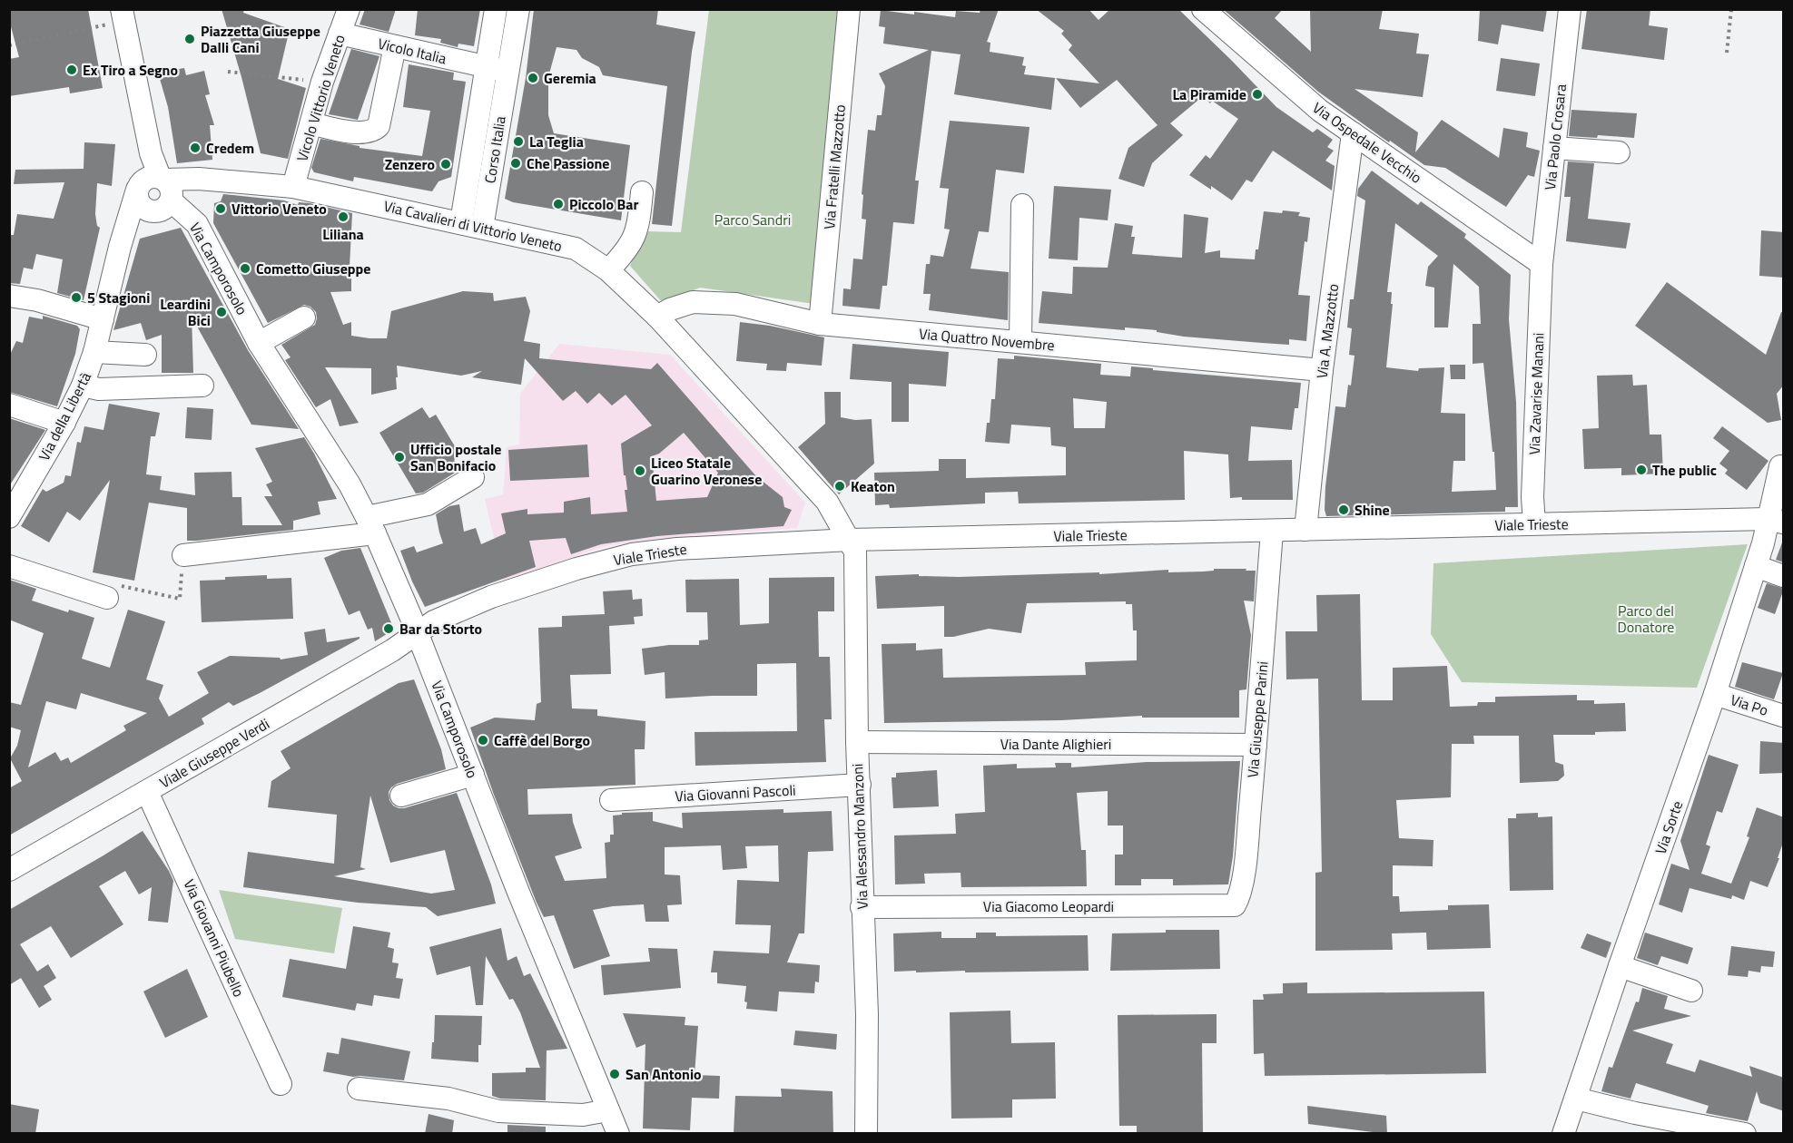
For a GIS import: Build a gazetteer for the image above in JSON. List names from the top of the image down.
{
  "streets": {
    "street": [
      "Vicolo Italia",
      "Vicolo Vittorio Veneto",
      "Via Paolo Crosara",
      "Via Ospedale Vecchio",
      "Corso Italia",
      "Via Fratelli Mazzotto",
      "Via Cavalieri di Vittorio Veneto",
      "Via Camporosolo",
      "Via A. Mazzotto",
      "Via Quattro Novembre",
      "Via Zavarise Manani",
      "Via della Libertà",
      "Viale Trieste",
      "Via Po",
      "Via Giuseppe Parini",
      "Via Dante Alighieri",
      "Viale Giuseppe Verdi",
      "Via Giovanni Pascoli",
      "Via Sorte",
      "Via Alessandro Manzoni",
      "Via Giacomo Leopardi",
      "Via Giovanni Piubello"
    ]
  },
  "crossings": [
    ["Vicolo Italia", "Vicolo Vittorio Veneto"],
    ["Vicolo Italia", "Corso Italia"],
    ["Vicolo Vittorio Veneto", "Via Cavalieri di Vittorio Veneto"],
    ["Via Paolo Crosara", "Via Ospedale Vecchio"],
    ["Via Paolo Crosara", "Via Zavarise Manani"],
    ["Via Ospedale Vecchio", "Via A. Mazzotto"],
    ["Via Ospedale Vecchio", "Via Zavarise Manani"],
    ["Corso Italia", "Via Cavalieri di Vittorio Veneto"],
    ["Via Fratelli Mazzotto", "Via Quattro Novembre"],
    ["Via Cavalieri di Vittorio Veneto", "Via Camporosolo"],
    ["Via Cavalieri di Vittorio Veneto", "Via Quattro Novembre"],
    ["Via Cavalieri di Vittorio Veneto", "Via della Libertà"],
    ["Via Cavalieri di Vittorio Veneto", "Viale Trieste"],
    ["Via Cavalieri di Vittorio Veneto", "Via Alessandro Manzoni"],
    ["Via Camporosolo", "Via della Libertà"],
    ["Via Camporosolo", "Viale Trieste"],
    ["Via Camporosolo", "Viale Giuseppe Verdi"],
    ["Via A. Mazzotto", "Via Quattro Novembre"],
    ["Via A. Mazzotto", "Viale Trieste"],
    ["Via Zavarise Manani", "Viale Trieste"],
    ["Viale Trieste", "Via Giuseppe Parini"],
    ["Viale Trieste", "Viale Giuseppe Verdi"],
    ["Viale Trieste", "Via Sorte"],
    ["Viale Trieste", "Via Alessandro Manzoni"],
    ["Via Po", "Via Sorte"],
    ["Via Giuseppe Parini", "Via Dante Alighieri"],
    ["Via Giuseppe Parini", "Via Giacomo Leopardi"],
    ["Via Dante Alighieri", "Via Alessandro Manzoni"],
    ["Viale Giuseppe Verdi", "Via Giovanni Piubello"],
    ["Via Giovanni Pascoli", "Via Alessandro Manzoni"],
    ["Via Alessandro Manzoni", "Via Giacomo Leopardi"]
  ],
  "parks": ["Parco Sandri", "Parco del Donatore"],
  "places": [
    "Piazzetta Giuseppe Dalli Cani",
    "Ex Tiro a Segno",
    "Geremia",
    "La Piramide",
    "La Teglia",
    "Credem",
    "Che Passione",
    "Zenzero",
    "Piccolo Bar",
    "Vittorio Veneto",
    "Liliana",
    "Cometto Giuseppe",
    "5 Stagioni",
    "Leardini Bici",
    "Ufficio postale San Bonifacio",
    "The public",
    "Liceo Statale Guarino Veronese",
    "Keaton",
    "Shine",
    "Bar da Storto",
    "Caffè del Borgo",
    "San Antonio"
  ]
}
